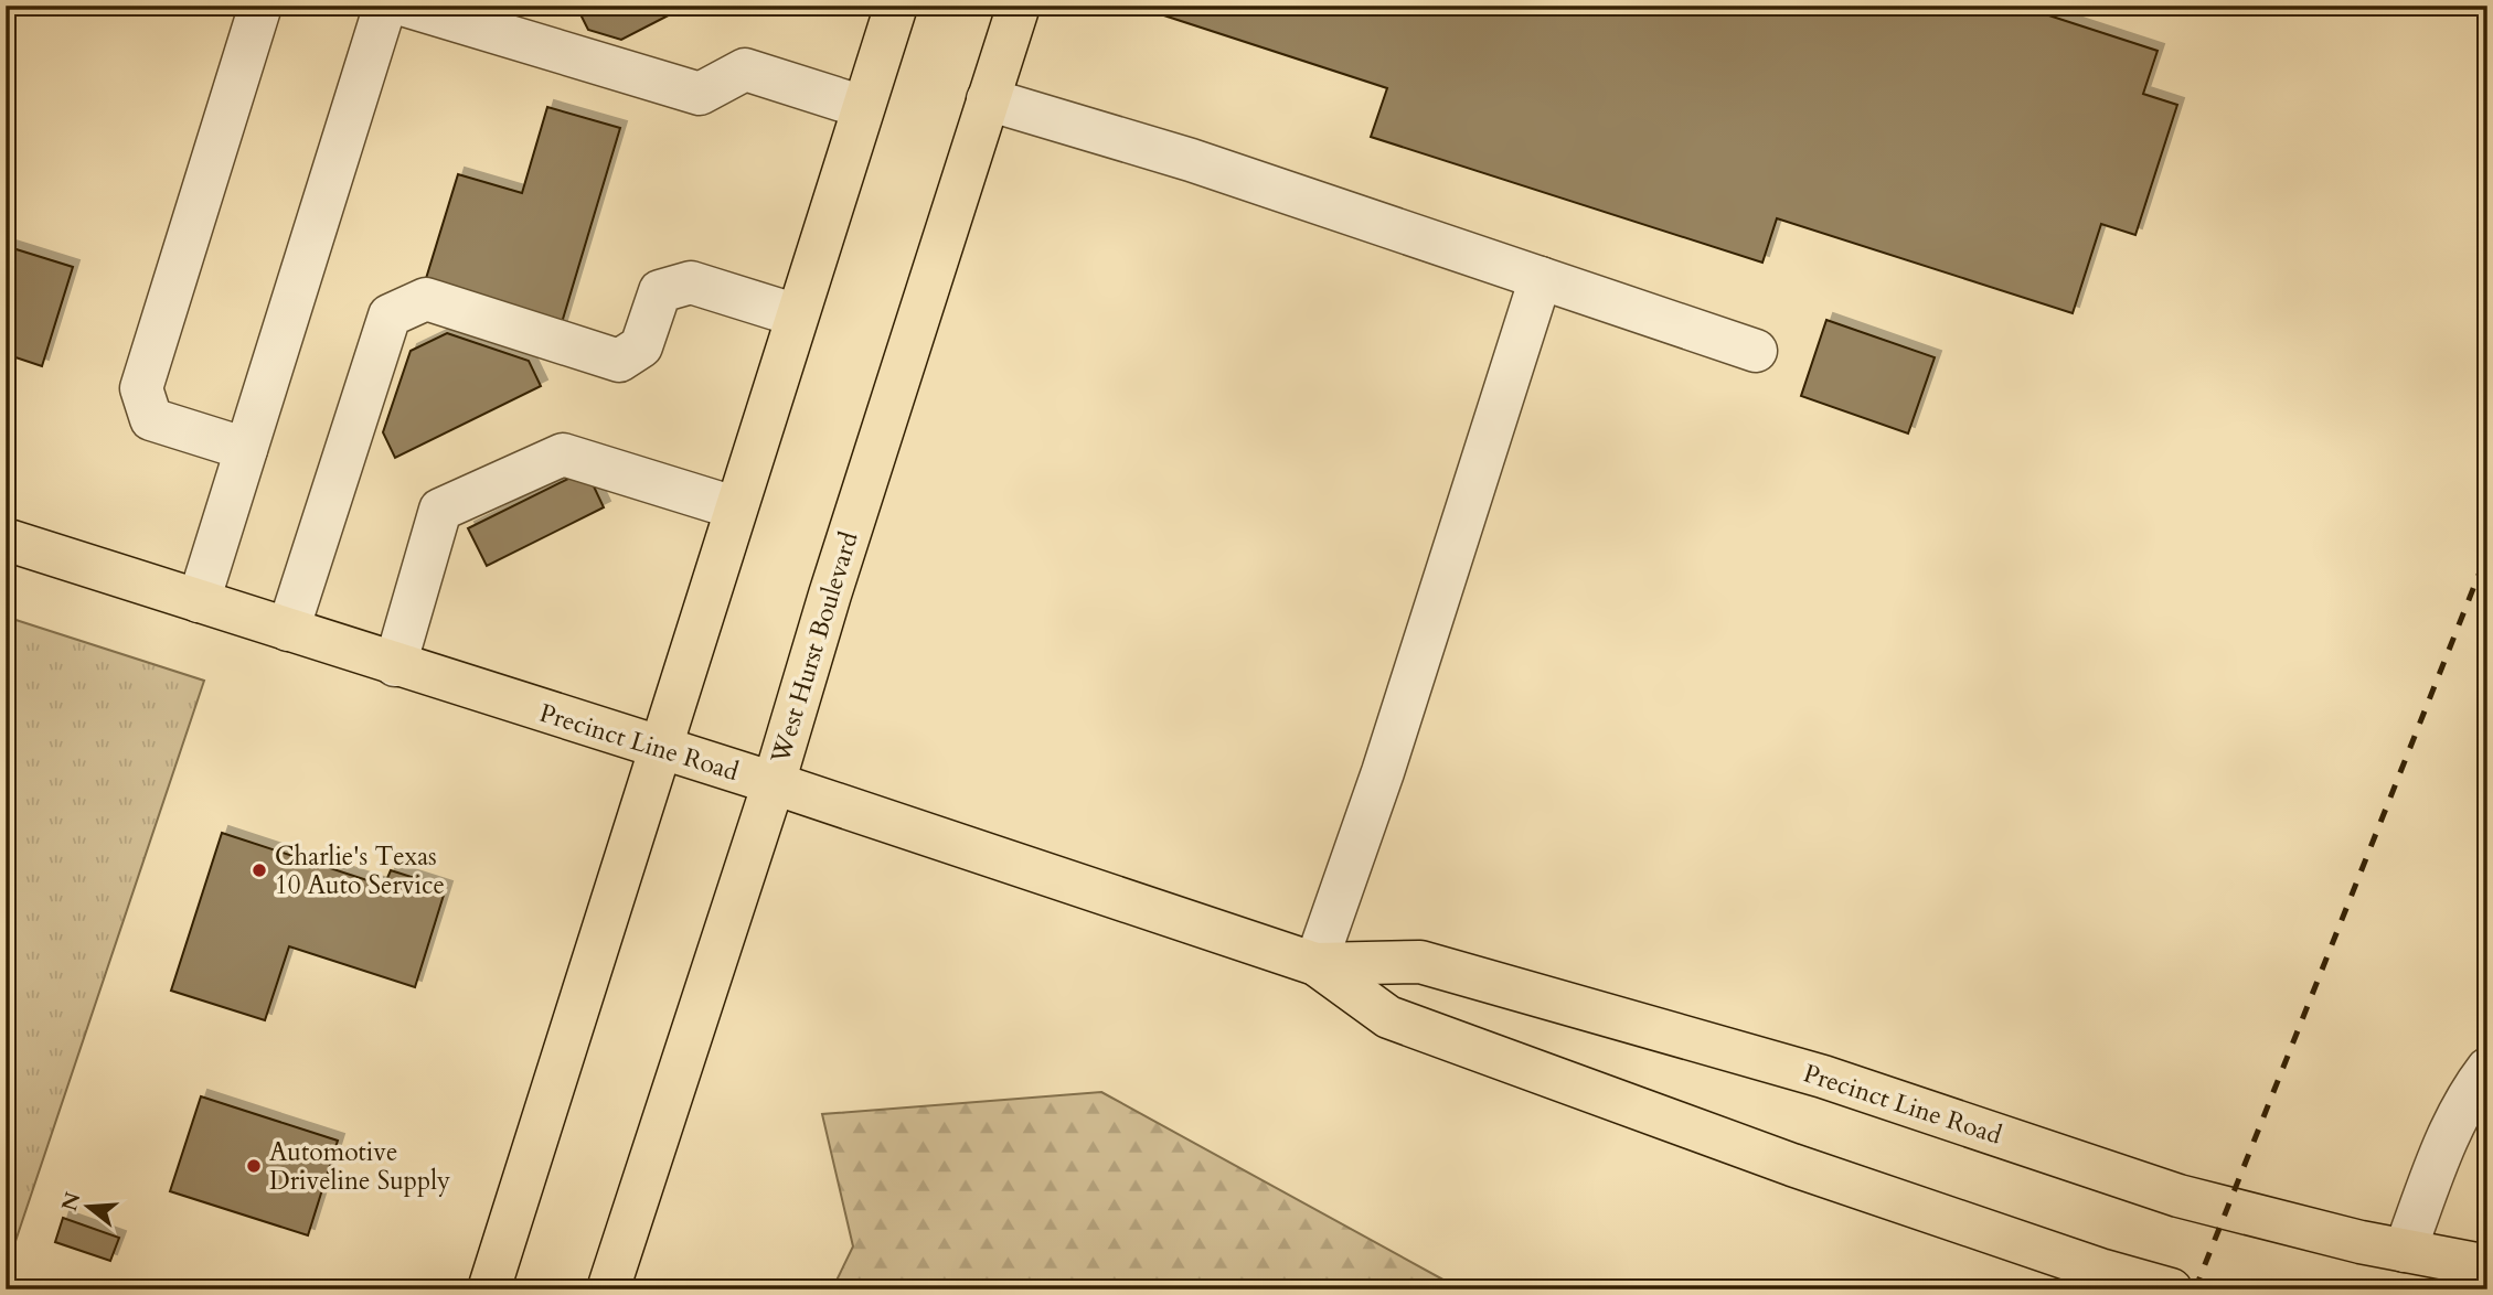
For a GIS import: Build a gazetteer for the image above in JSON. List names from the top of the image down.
{
  "streets": {
    "main road": ["West Hurst Boulevard", "Precinct Line Road"]
  },
  "crossings": [
    ["West Hurst Boulevard", "Precinct Line Road"]
  ],
  "places": ["Charlie's Texas 10 Auto Service", "Automotive Driveline Supply"],
  "north": "left"
}
